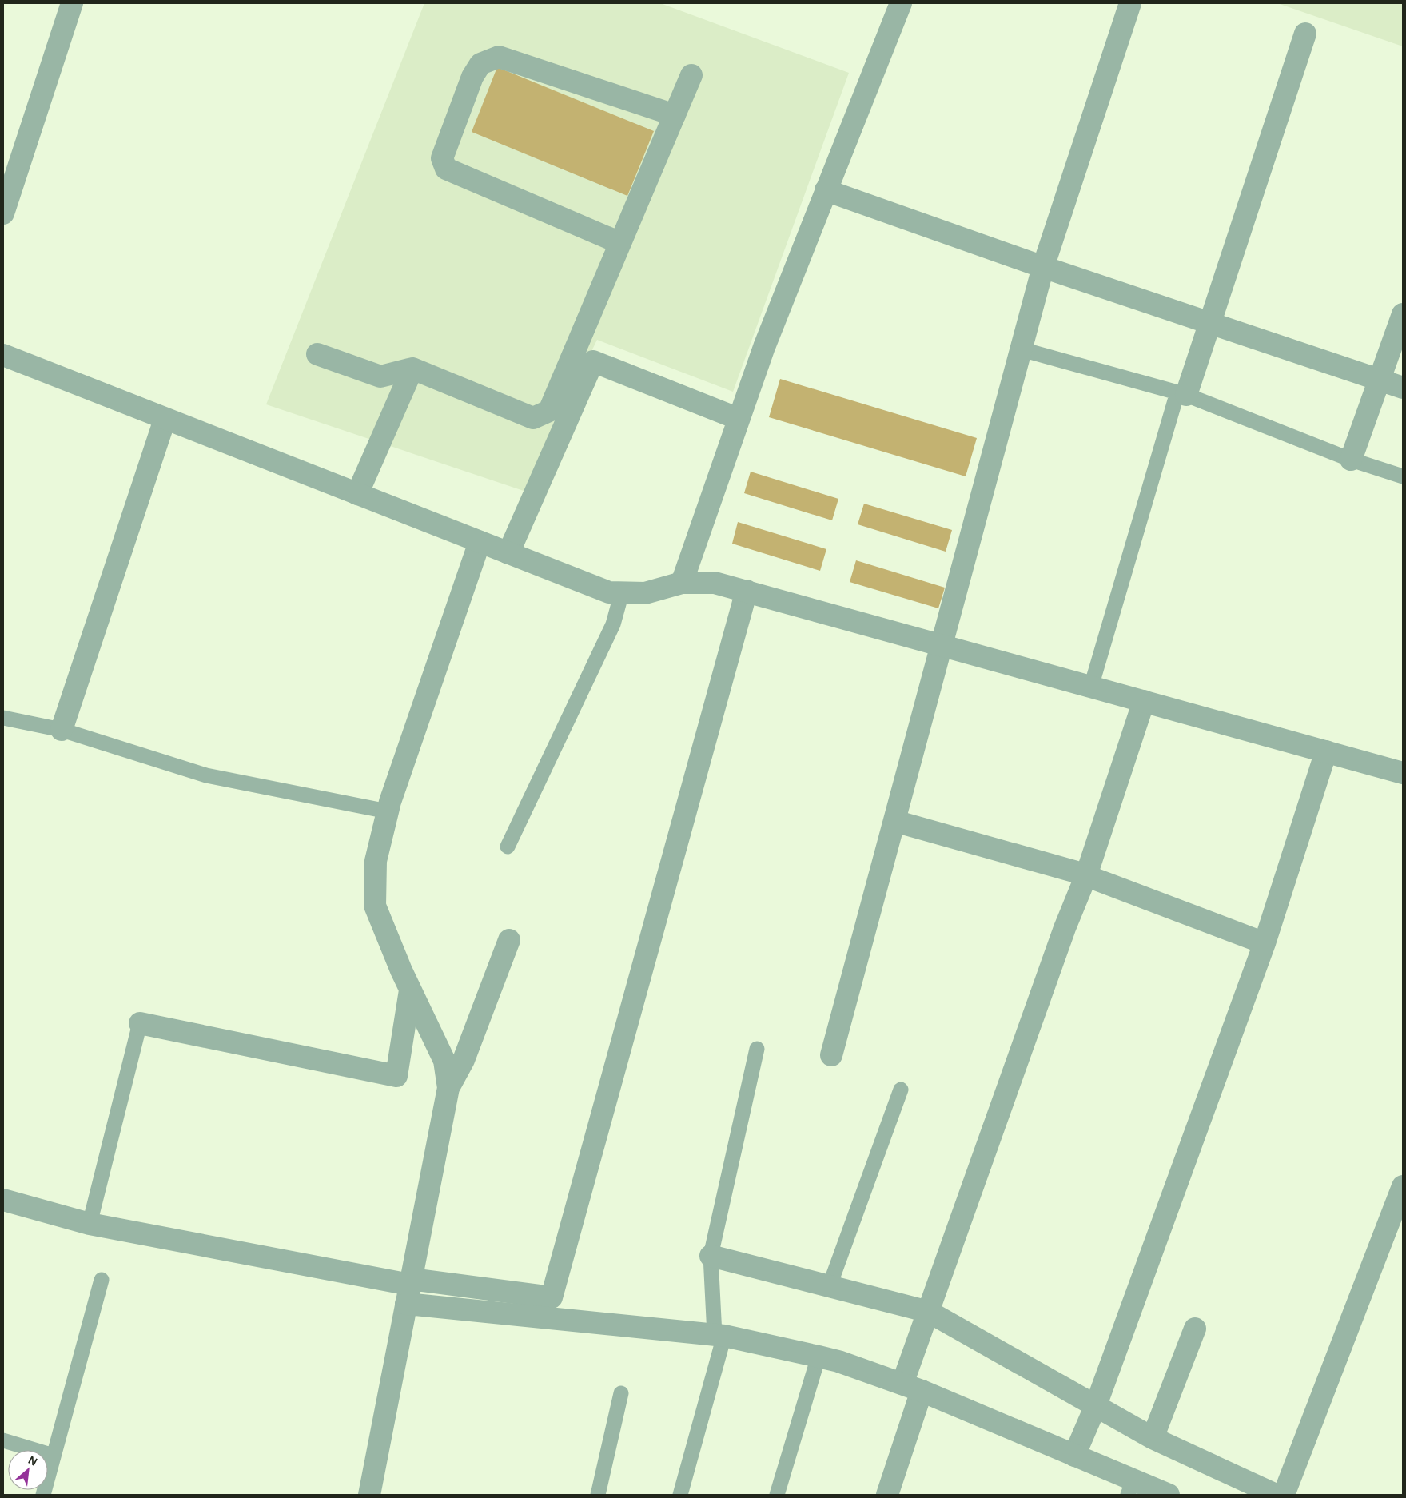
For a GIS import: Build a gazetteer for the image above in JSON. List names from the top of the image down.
{
  "north": "top right"
}
